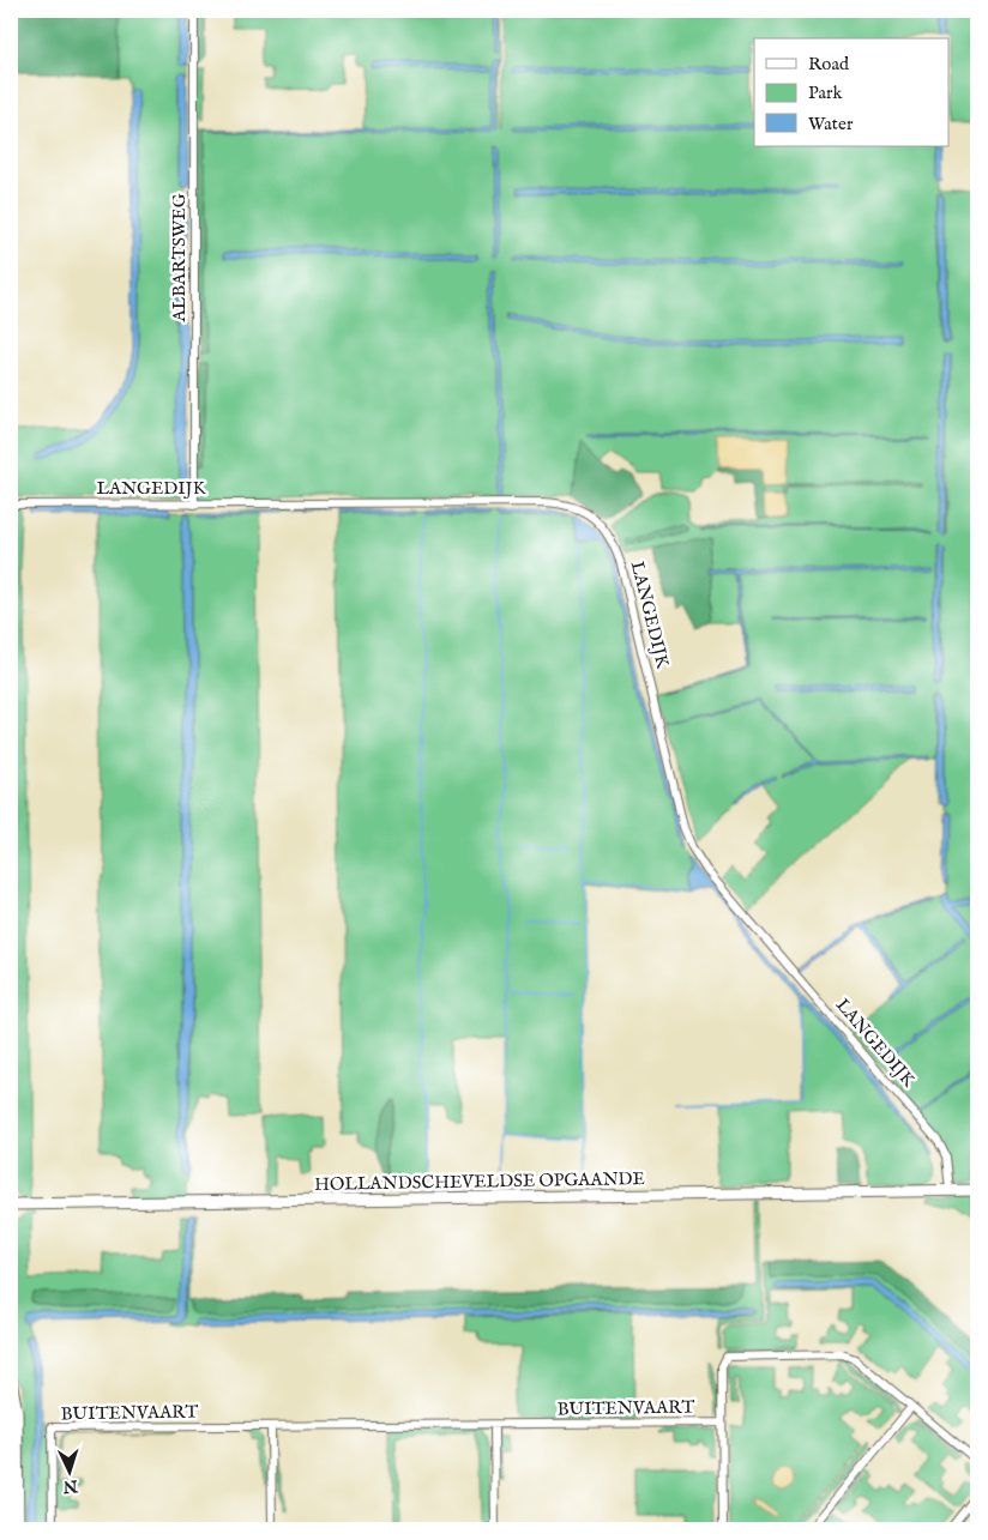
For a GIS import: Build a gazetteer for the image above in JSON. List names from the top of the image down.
{
  "streets": {
    "street": [
      "ALBARTSWEG",
      "LANGEDIJK",
      "HOLLANDSCHEVELDSE OPGAANDE",
      "BUITENVAART"
    ]
  },
  "crossings": [
    ["ALBARTSWEG", "LANGEDIJK"],
    ["LANGEDIJK", "HOLLANDSCHEVELDSE OPGAANDE"]
  ],
  "legend": ["Road", "Park", "Water"],
  "north": "bottom"
}
